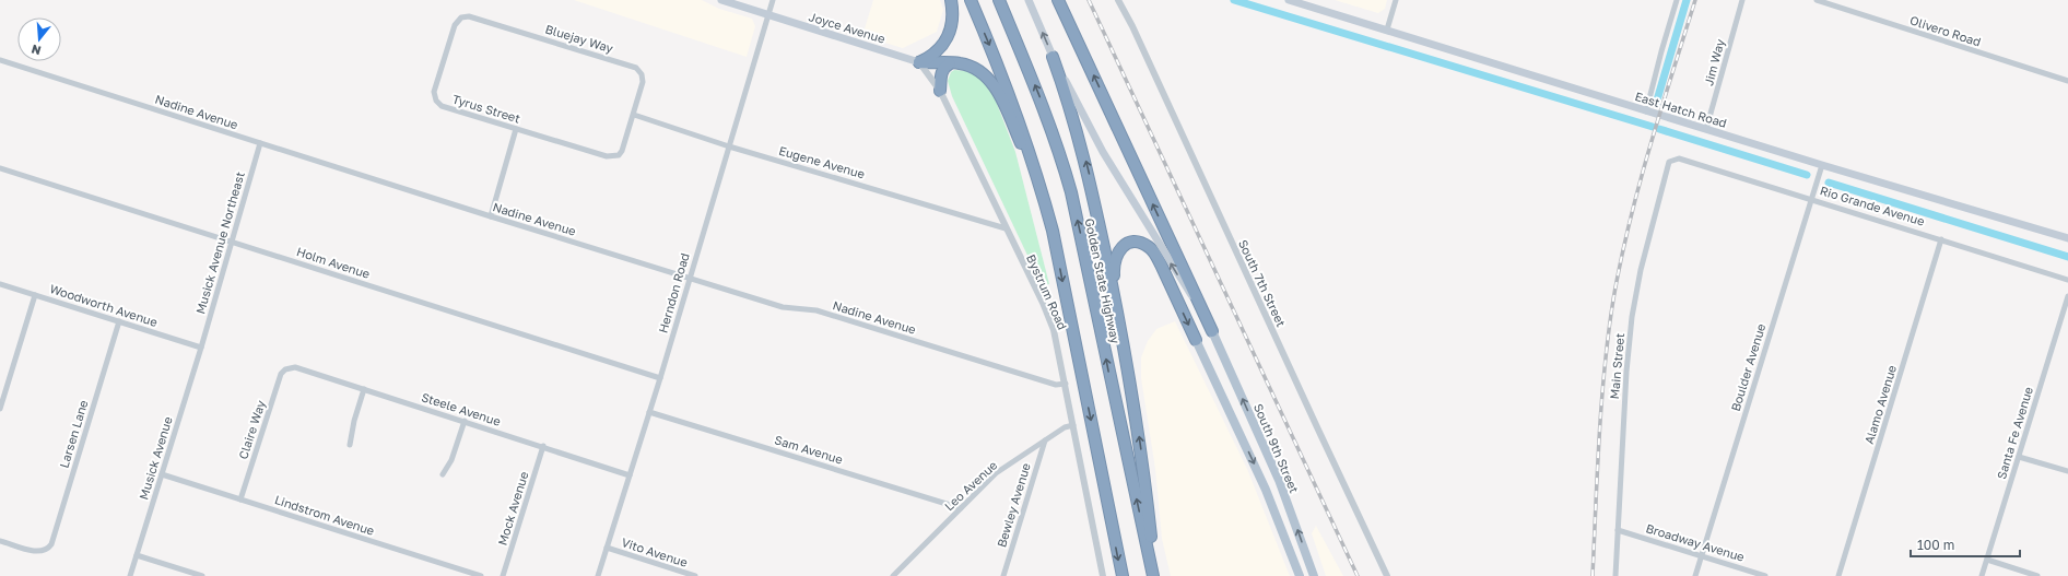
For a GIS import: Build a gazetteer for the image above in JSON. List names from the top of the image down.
{
  "streets": {
    "highway": ["Golden State Highway"],
    "main road": ["Joyce Avenue", "East Hatch Road", "South 9th Street"],
    "street": [
      "Olivero Road",
      "Bluejay Way",
      "Jim Way",
      "Tyrus Street",
      "Nadine Avenue",
      "Eugene Avenue",
      "Rio Grande Avenue",
      "Musick Avenue Northeast",
      "Holm Avenue",
      "South 7th Street",
      "Bystrum Road",
      "Herndon Road",
      "Woodworth Avenue",
      "Main Street",
      "Boulder Avenue",
      "Alamo Avenue",
      "Steele Avenue",
      "Claire Way",
      "Santa Fe Avenue",
      "Larsen Lane",
      "Sam Avenue",
      "Musick Avenue",
      "Leo Avenue",
      "Bewley Avenue",
      "Mock Avenue",
      "Lindstrom Avenue",
      "Broadway Avenue",
      "Vito Avenue"
    ]
  },
  "crossings": [
    ["Joyce Avenue", "Bystrum Road"],
    ["Joyce Avenue", "Herndon Road"],
    ["Bluejay Way", "Tyrus Street"],
    ["Bluejay Way", "Eugene Avenue"],
    ["Jim Way", "East Hatch Road"],
    ["Tyrus Street", "Eugene Avenue"],
    ["East Hatch Road", "Boulder Avenue"],
    ["Nadine Avenue", "Musick Avenue Northeast"],
    ["Nadine Avenue", "Bystrum Road"],
    ["Nadine Avenue", "Herndon Road"],
    ["Eugene Avenue", "Bystrum Road"],
    ["Eugene Avenue", "Herndon Road"],
    ["Rio Grande Avenue", "Main Street"],
    ["Rio Grande Avenue", "Boulder Avenue"],
    ["Rio Grande Avenue", "Alamo Avenue"],
    ["Musick Avenue Northeast", "Holm Avenue"],
    ["Musick Avenue Northeast", "Woodworth Avenue"],
    ["Musick Avenue Northeast", "Musick Avenue"],
    ["Holm Avenue", "Herndon Road"],
    ["Bystrum Road", "Leo Avenue"],
    ["Herndon Road", "Steele Avenue"],
    ["Herndon Road", "Sam Avenue"],
    ["Herndon Road", "Vito Avenue"],
    ["Woodworth Avenue", "Larsen Lane"],
    ["Woodworth Avenue", "Musick Avenue"],
    ["Main Street", "Broadway Avenue"],
    ["Boulder Avenue", "Broadway Avenue"],
    ["Steele Avenue", "Claire Way"],
    ["Steele Avenue", "Mock Avenue"],
    ["Claire Way", "Lindstrom Avenue"],
    ["Sam Avenue", "Leo Avenue"],
    ["Musick Avenue", "Lindstrom Avenue"],
    ["Leo Avenue", "Bewley Avenue"]
  ],
  "scale_bar": "100 m",
  "north": "bottom"
}
